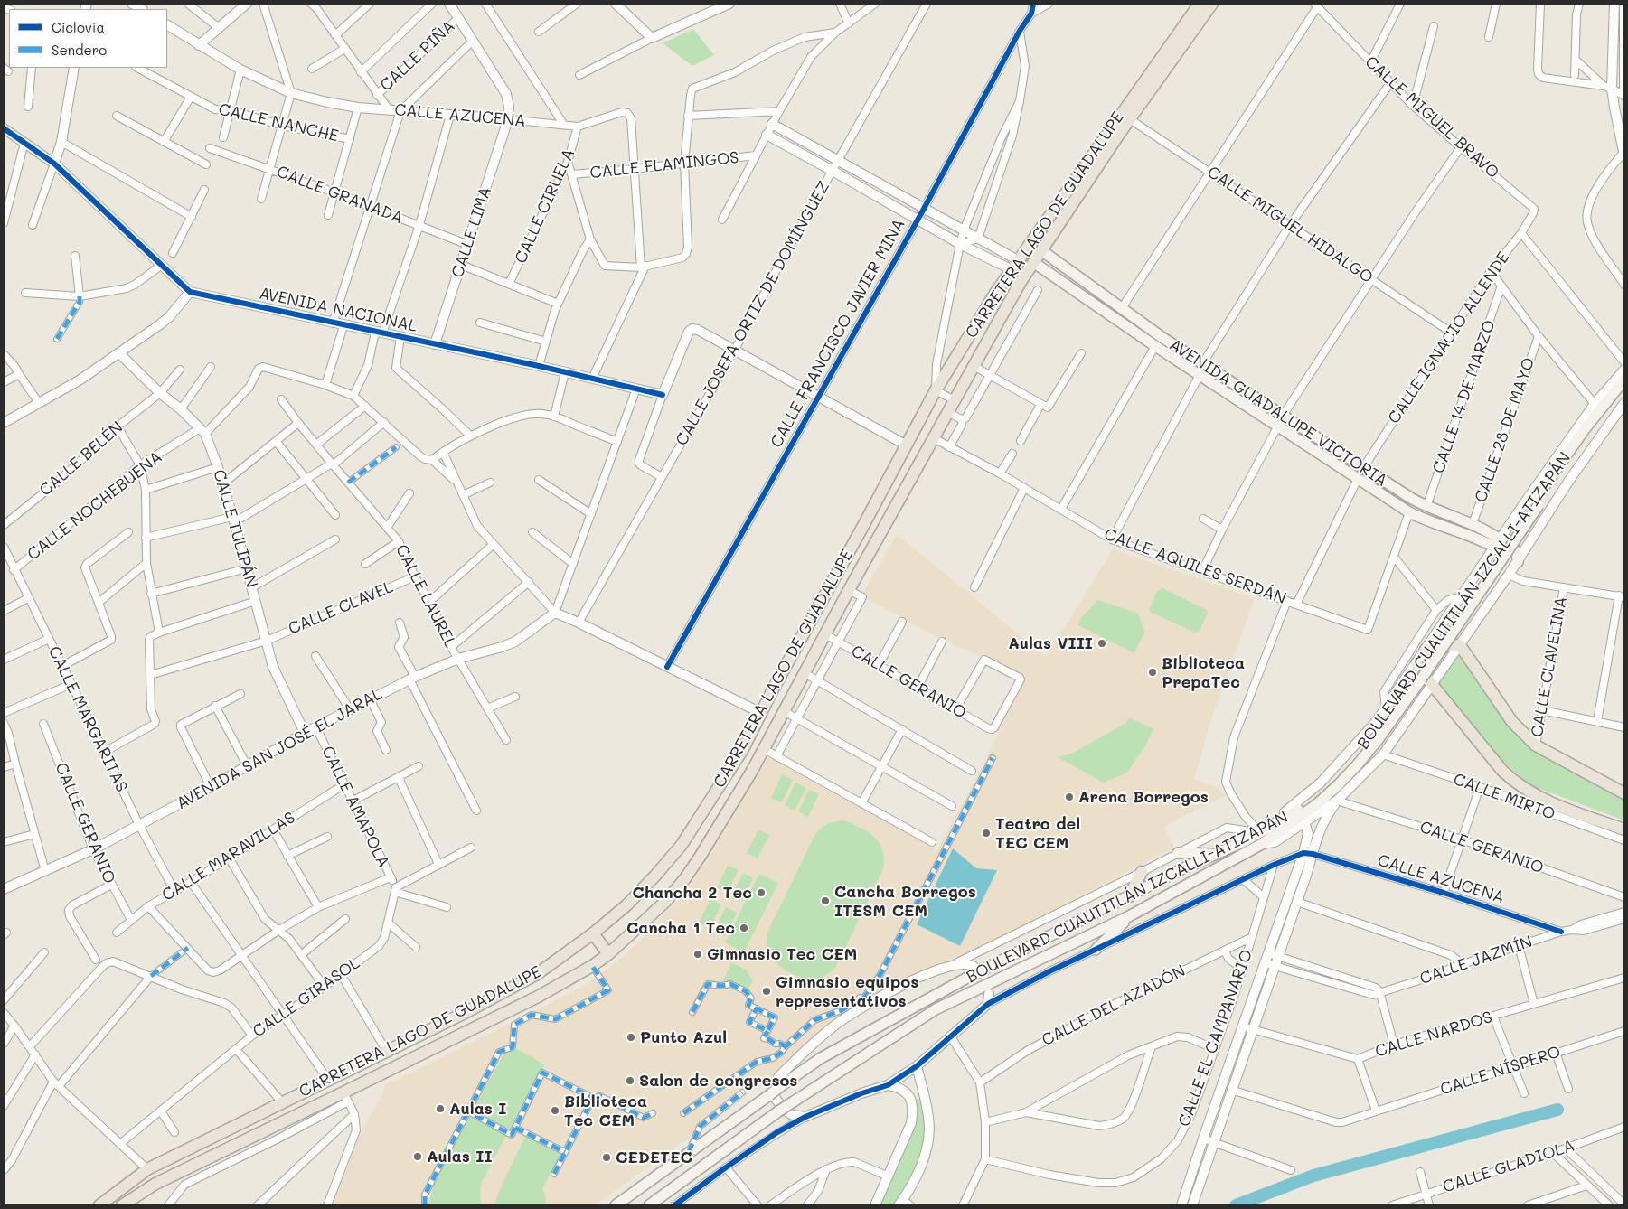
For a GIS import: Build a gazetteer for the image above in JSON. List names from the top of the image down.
{
  "streets": {
    "main road": ["CARRETERA LAGO DE GUADALUPE", "AVENIDA GUADALUPE VICTORIA", "BOULEVARD CUAUTITLÁN IZCALLI-ATIZAPÁN"],
    "street": [
      "CALLE PIÑA",
      "CALLE AZUCENA",
      "CALLE MIGUEL BRAVO",
      "CALLE NANCHE",
      "CALLE FLAMINGOS",
      "CALLE GRANADA",
      "CALLE CIRUELA",
      "CALLE MIGUEL HIDALGO",
      "CALLE LIMA",
      "AVENIDA NACIONAL",
      "CALLE JOSEFA ORTIZ DE DOMÍNGUEZ",
      "CALLE FRANCISCO JAVIER MINA",
      "CALLE IGNACIO ALLENDE",
      "CALLE 14 DE MARZO",
      "CALLE 28 DE MAYO",
      "CALLE BELÉN",
      "CALLE NOCHEBUENA",
      "CALLE TULIPÁN",
      "CALLE AQUILES SERDÁN",
      "CALLE LAUREL",
      "CALLE CLAVEL",
      "CALLE CLAVELINA",
      "CALLE GERANIO",
      "CALLE MARGARITAS",
      "AVENIDA SAN JOSÉ EL JARAL",
      "CALLE MIRTO",
      "CALLE AMAPOLA",
      "CALLE MARAVILLAS",
      "CALLE JAZMÍN",
      "CALLE GIRASOL",
      "CALLE DEL AZADÓN",
      "CALLE NARDOS",
      "CALLE EL CAMPANARIO",
      "CALLE NÍSPERO",
      "CALLE GLADIOLA"
    ]
  },
  "crossings": [
    ["CALLE AZUCENA", "CALLE FLAMINGOS"],
    ["CALLE AZUCENA", "CALLE CIRUELA"],
    ["CALLE AZUCENA", "CALLE LIMA"],
    ["CALLE AZUCENA", "BOULEVARD CUAUTITLÁN IZCALLI-ATIZAPÁN"],
    ["CALLE AZUCENA", "CALLE JAZMÍN"],
    ["CALLE MIGUEL BRAVO", "CALLE IGNACIO ALLENDE"],
    ["CALLE GRANADA", "CALLE LIMA"],
    ["CARRETERA LAGO DE GUADALUPE", "CALLE MIGUEL HIDALGO"],
    ["CARRETERA LAGO DE GUADALUPE", "AVENIDA GUADALUPE VICTORIA"],
    ["CARRETERA LAGO DE GUADALUPE", "CALLE AQUILES SERDÁN"],
    ["CARRETERA LAGO DE GUADALUPE", "CALLE GERANIO"],
    ["CALLE MIGUEL HIDALGO", "CALLE IGNACIO ALLENDE"],
    ["CALLE LIMA", "AVENIDA NACIONAL"],
    ["CALLE IGNACIO ALLENDE", "AVENIDA GUADALUPE VICTORIA"],
    ["CALLE 14 DE MARZO", "AVENIDA GUADALUPE VICTORIA"],
    ["AVENIDA GUADALUPE VICTORIA", "CALLE 28 DE MAYO"],
    ["CALLE BELÉN", "CALLE TULIPÁN"],
    ["CALLE NOCHEBUENA", "CALLE TULIPÁN"],
    ["CALLE NOCHEBUENA", "CALLE MARGARITAS"],
    ["CALLE TULIPÁN", "CALLE CLAVEL"],
    ["CALLE TULIPÁN", "AVENIDA SAN JOSÉ EL JARAL"],
    ["CALLE LAUREL", "CALLE CLAVEL"],
    ["CALLE LAUREL", "AVENIDA SAN JOSÉ EL JARAL"],
    ["BOULEVARD CUAUTITLÁN IZCALLI-ATIZAPÁN", "CALLE EL CAMPANARIO"],
    ["CALLE GERANIO", "AVENIDA SAN JOSÉ EL JARAL"],
    ["CALLE GERANIO", "CALLE MARAVILLAS"],
    ["CALLE MARGARITAS", "AVENIDA SAN JOSÉ EL JARAL"],
    ["CALLE MARGARITAS", "CALLE MARAVILLAS"],
    ["AVENIDA SAN JOSÉ EL JARAL", "CALLE AMAPOLA"],
    ["CALLE AMAPOLA", "CALLE MARAVILLAS"],
    ["CALLE AMAPOLA", "CALLE GIRASOL"],
    ["CALLE DEL AZADÓN", "CALLE EL CAMPANARIO"]
  ],
  "places": [
    "Aulas VIII",
    "Biblioteca PrepaTec",
    "Arena Borregos",
    "Teatro del TEC CEM",
    "Chancha 2 Tec",
    "Cancha Borregos ITESM CEM",
    "Cancha 1 Tec",
    "Gimnasio Tec CEM",
    "Gimnasio equipos representativos",
    "Punto Azul",
    "Salon de congresos",
    "Aulas I",
    "Biblioteca Tec CEM",
    "Aulas II",
    "CEDETEC"
  ],
  "legend": ["Ciclovía", "Sendero"]
}
